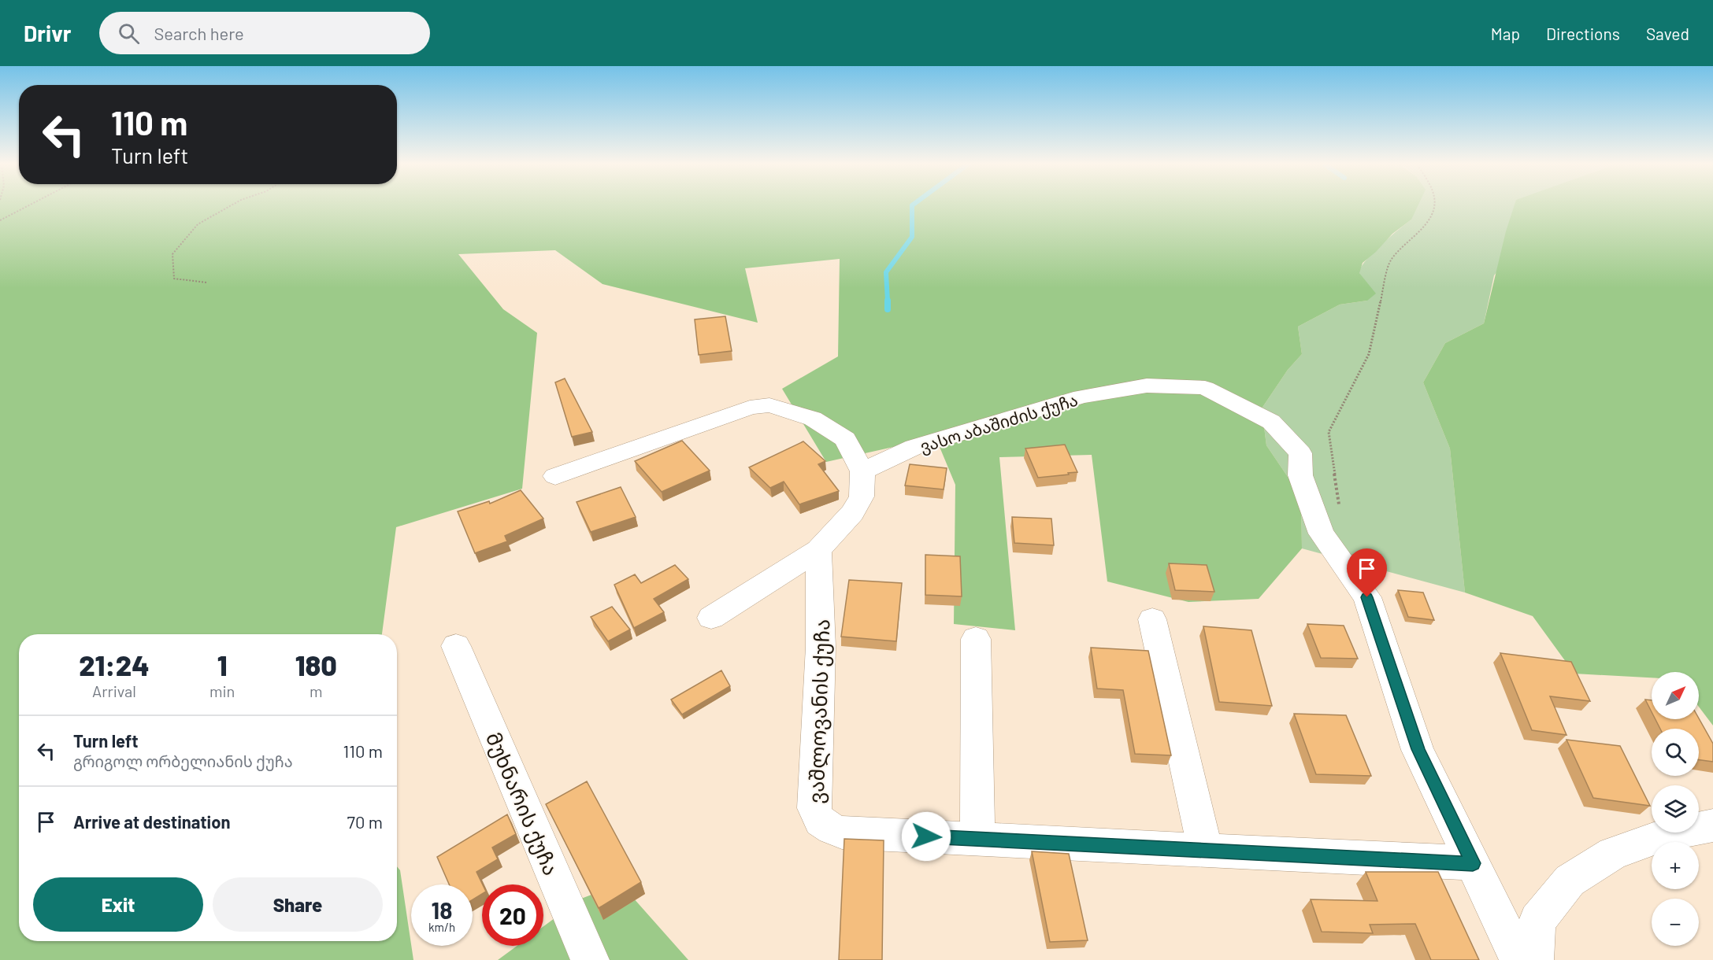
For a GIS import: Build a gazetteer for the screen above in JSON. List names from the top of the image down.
{
  "streets": {
    "street": ["ვასო აბაშიძის ქუჩა", "ვაშლოვანის ქუჩა", "მუხნარის ქუჩა"]
  },
  "crossings": [
    ["ვასო აბაშიძის ქუჩა", "ვაშლოვანის ქუჩა"]
  ],
  "north": "top right",
  "page": {
    "header": "Drivr",
    "search": "Search here",
    "nav": ["Map", "Directions", "Saved"],
    "turn": ["110 m", "Turn left"],
    "eta": [
      "21:24",
      "Arrival",
      "1",
      "min",
      "180",
      "m"
    ],
    "map_buttons": ["+", "−"],
    "list": [
      {
        "name": "Turn left",
        "note": "გრიგოლ ორბელიანის ქუჩა",
        "value": "110 m"
      },
      {
        "name": "Arrive at destination",
        "value": "70 m"
      }
    ],
    "buttons": ["Exit", "Share"],
    "speed": "18 km/h",
    "limit": "20"
  }
}
